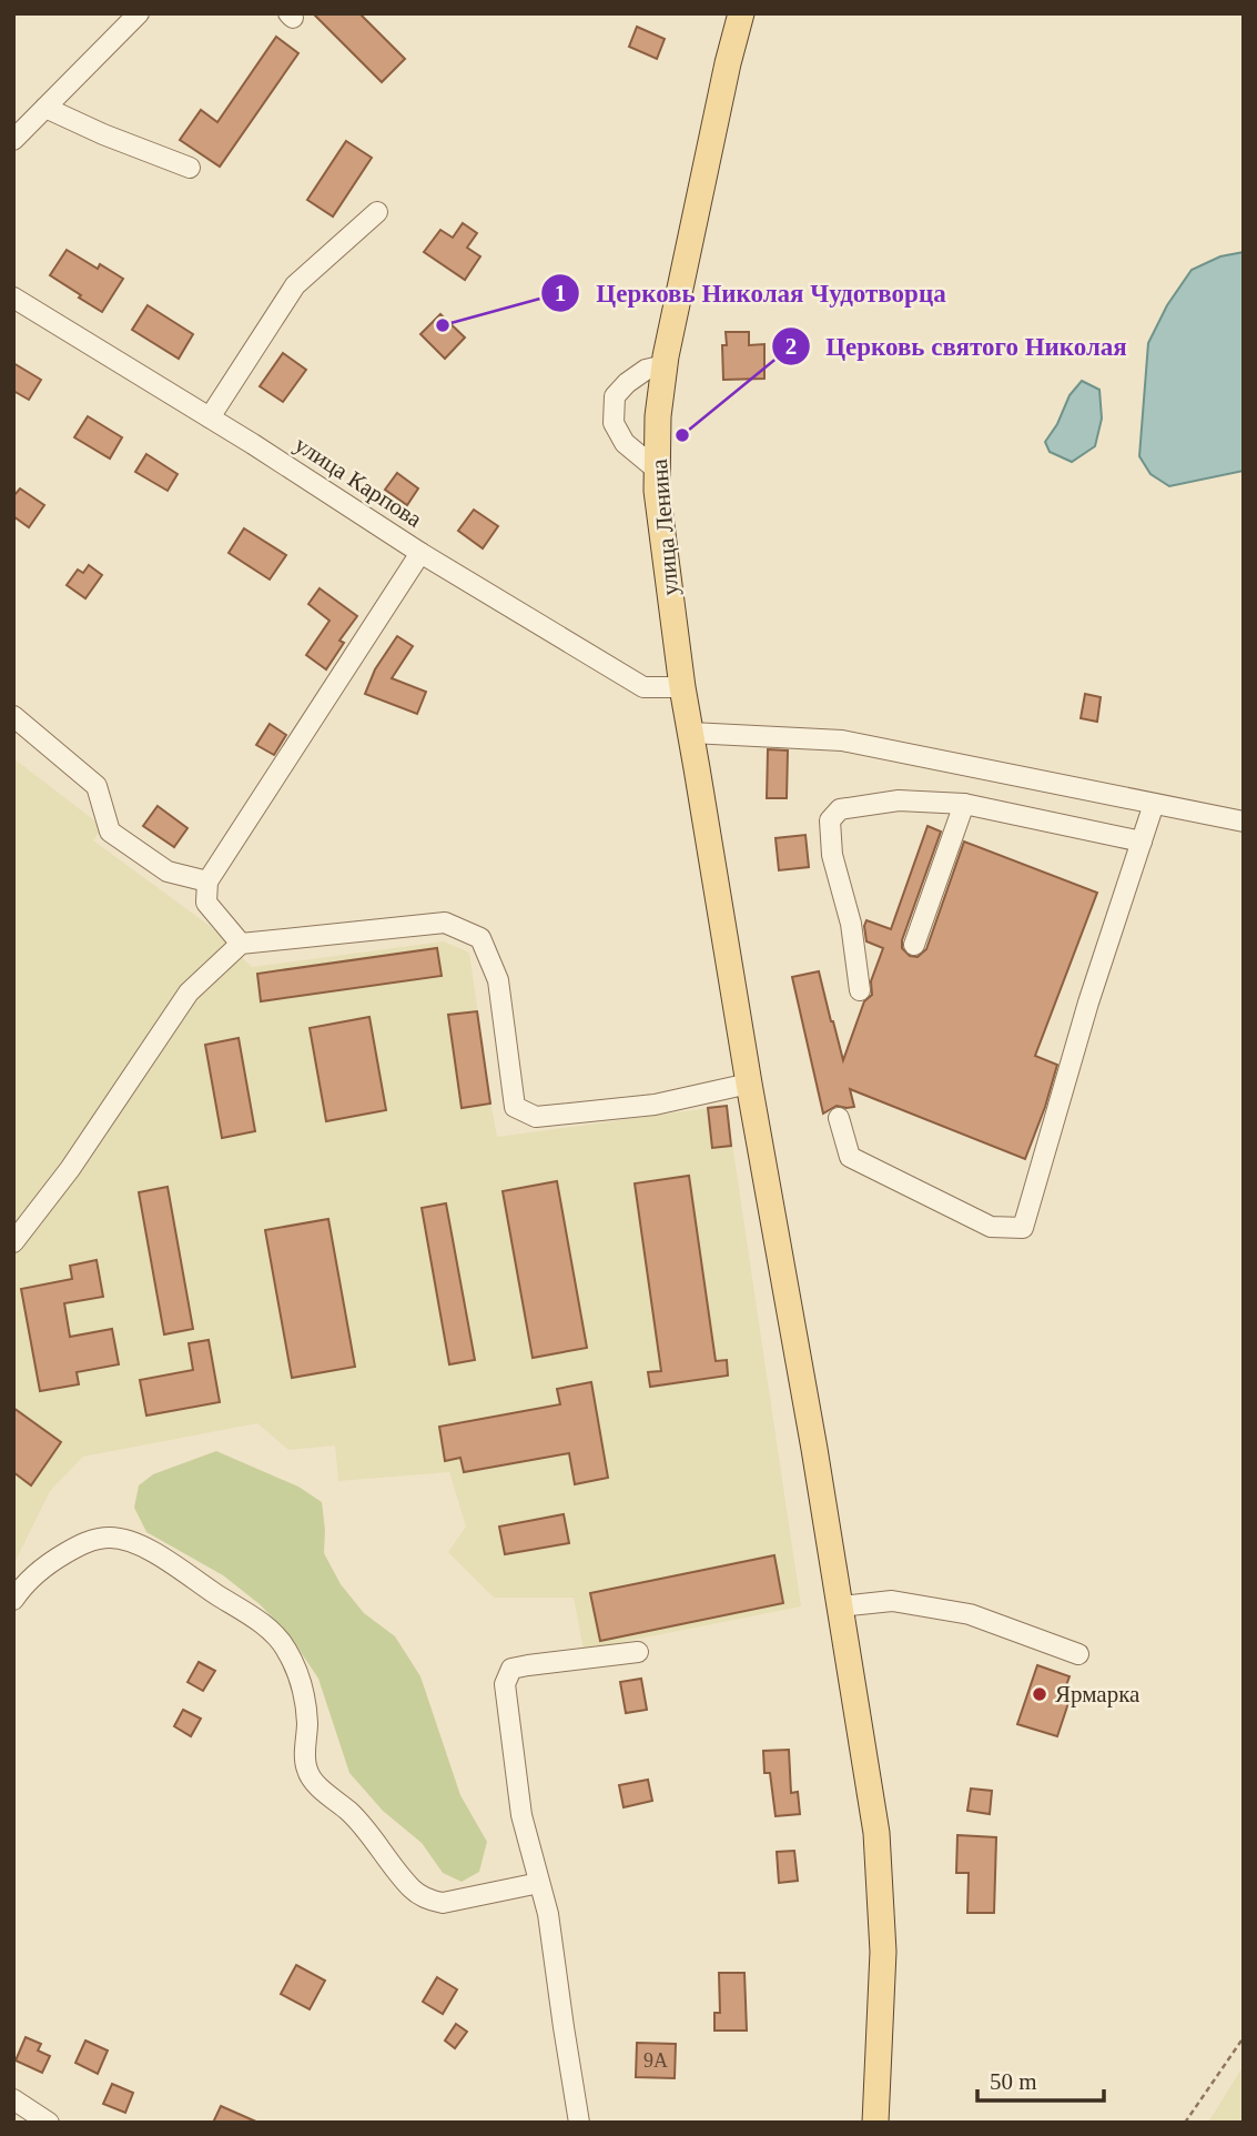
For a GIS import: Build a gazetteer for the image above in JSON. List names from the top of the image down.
{
  "streets": {
    "main road": ["улица Ленина"],
    "street": ["улица Карпова"]
  },
  "crossings": [
    ["улица Карпова", "улица Ленина"]
  ],
  "places": ["Церковь Николая Чудотворца", "Церковь святого Николая", "Ярмарка"],
  "house_numbers": ["9А"],
  "scale_bar": "50 m"
}
